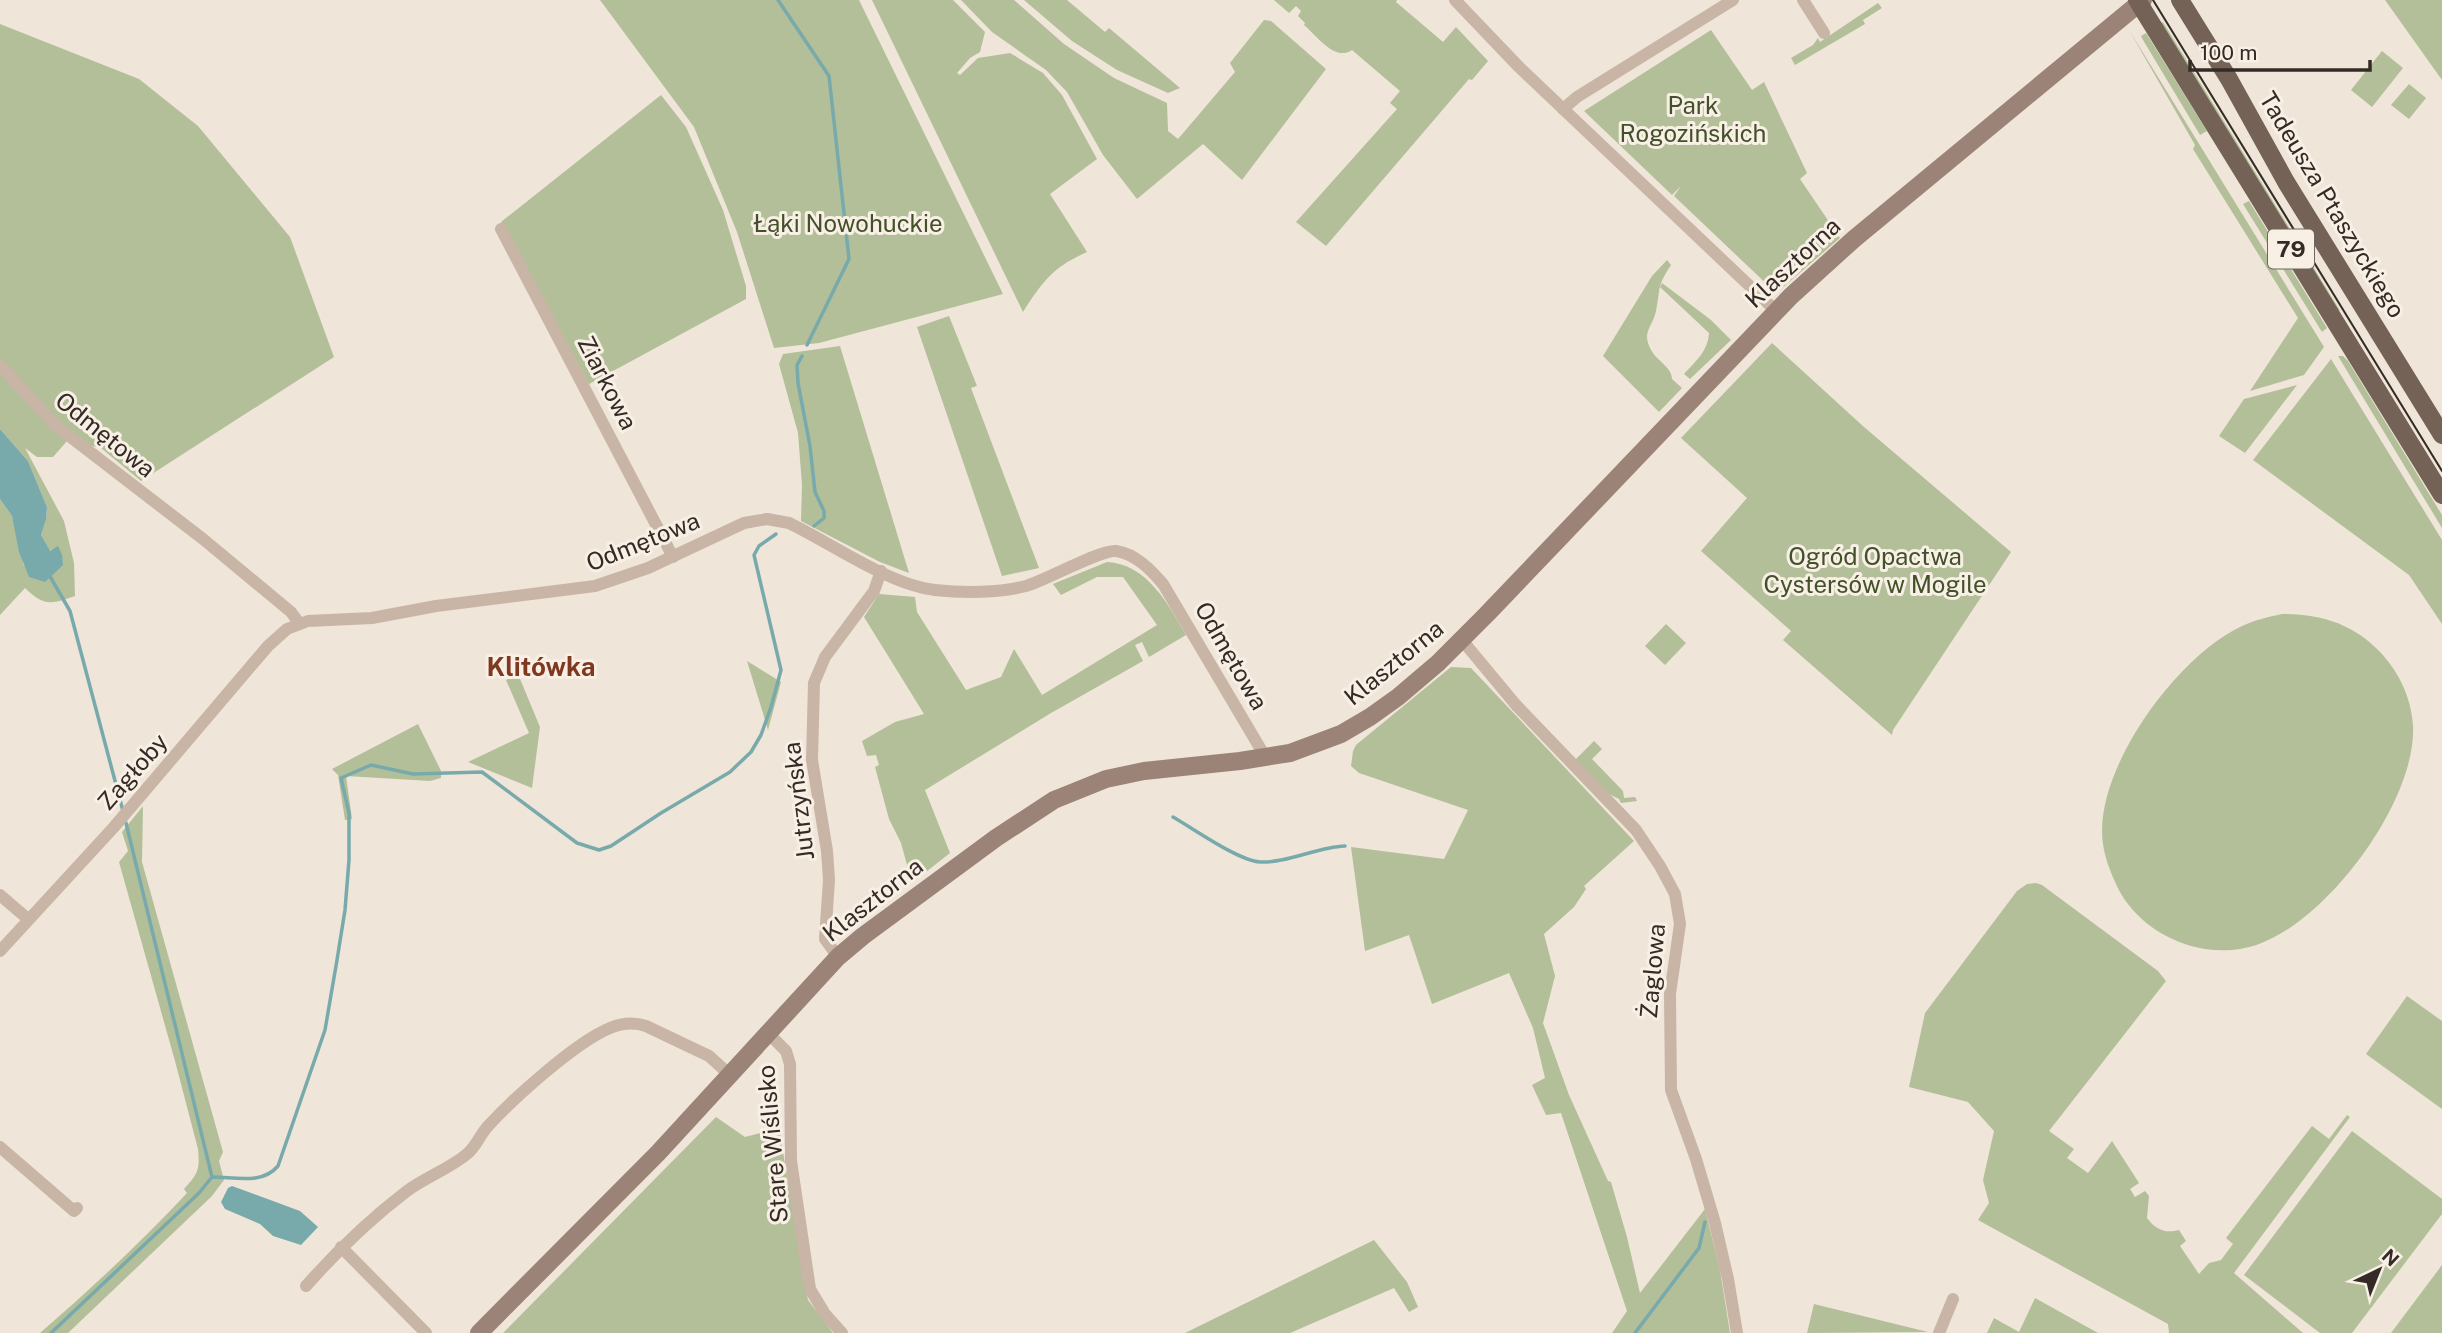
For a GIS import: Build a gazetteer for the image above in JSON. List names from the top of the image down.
{
  "streets": {
    "main road": ["Tadeusza Ptaszyckiego", "79"],
    "street": [
      "Klasztorna",
      "Ziarkowa",
      "Odmętowa",
      "Zagłoby",
      "Jutrzyńska",
      "Żaglowa",
      "Stare Wiślisko"
    ]
  },
  "crossings": [
    ["79", "Klasztorna"],
    ["Klasztorna", "Odmętowa"],
    ["Klasztorna", "Jutrzyńska"],
    ["Klasztorna", "Żaglowa"],
    ["Klasztorna", "Stare Wiślisko"],
    ["Ziarkowa", "Odmętowa"],
    ["Odmętowa", "Zagłoby"],
    ["Odmętowa", "Jutrzyńska"]
  ],
  "districts": ["Klitówka"],
  "parks": ["Park Rogozińskich", "Łąki Nowohuckie", "Ogród Opactwa Cystersów w Mogile"],
  "scale_bar": "100 m",
  "north": "top right"
}
